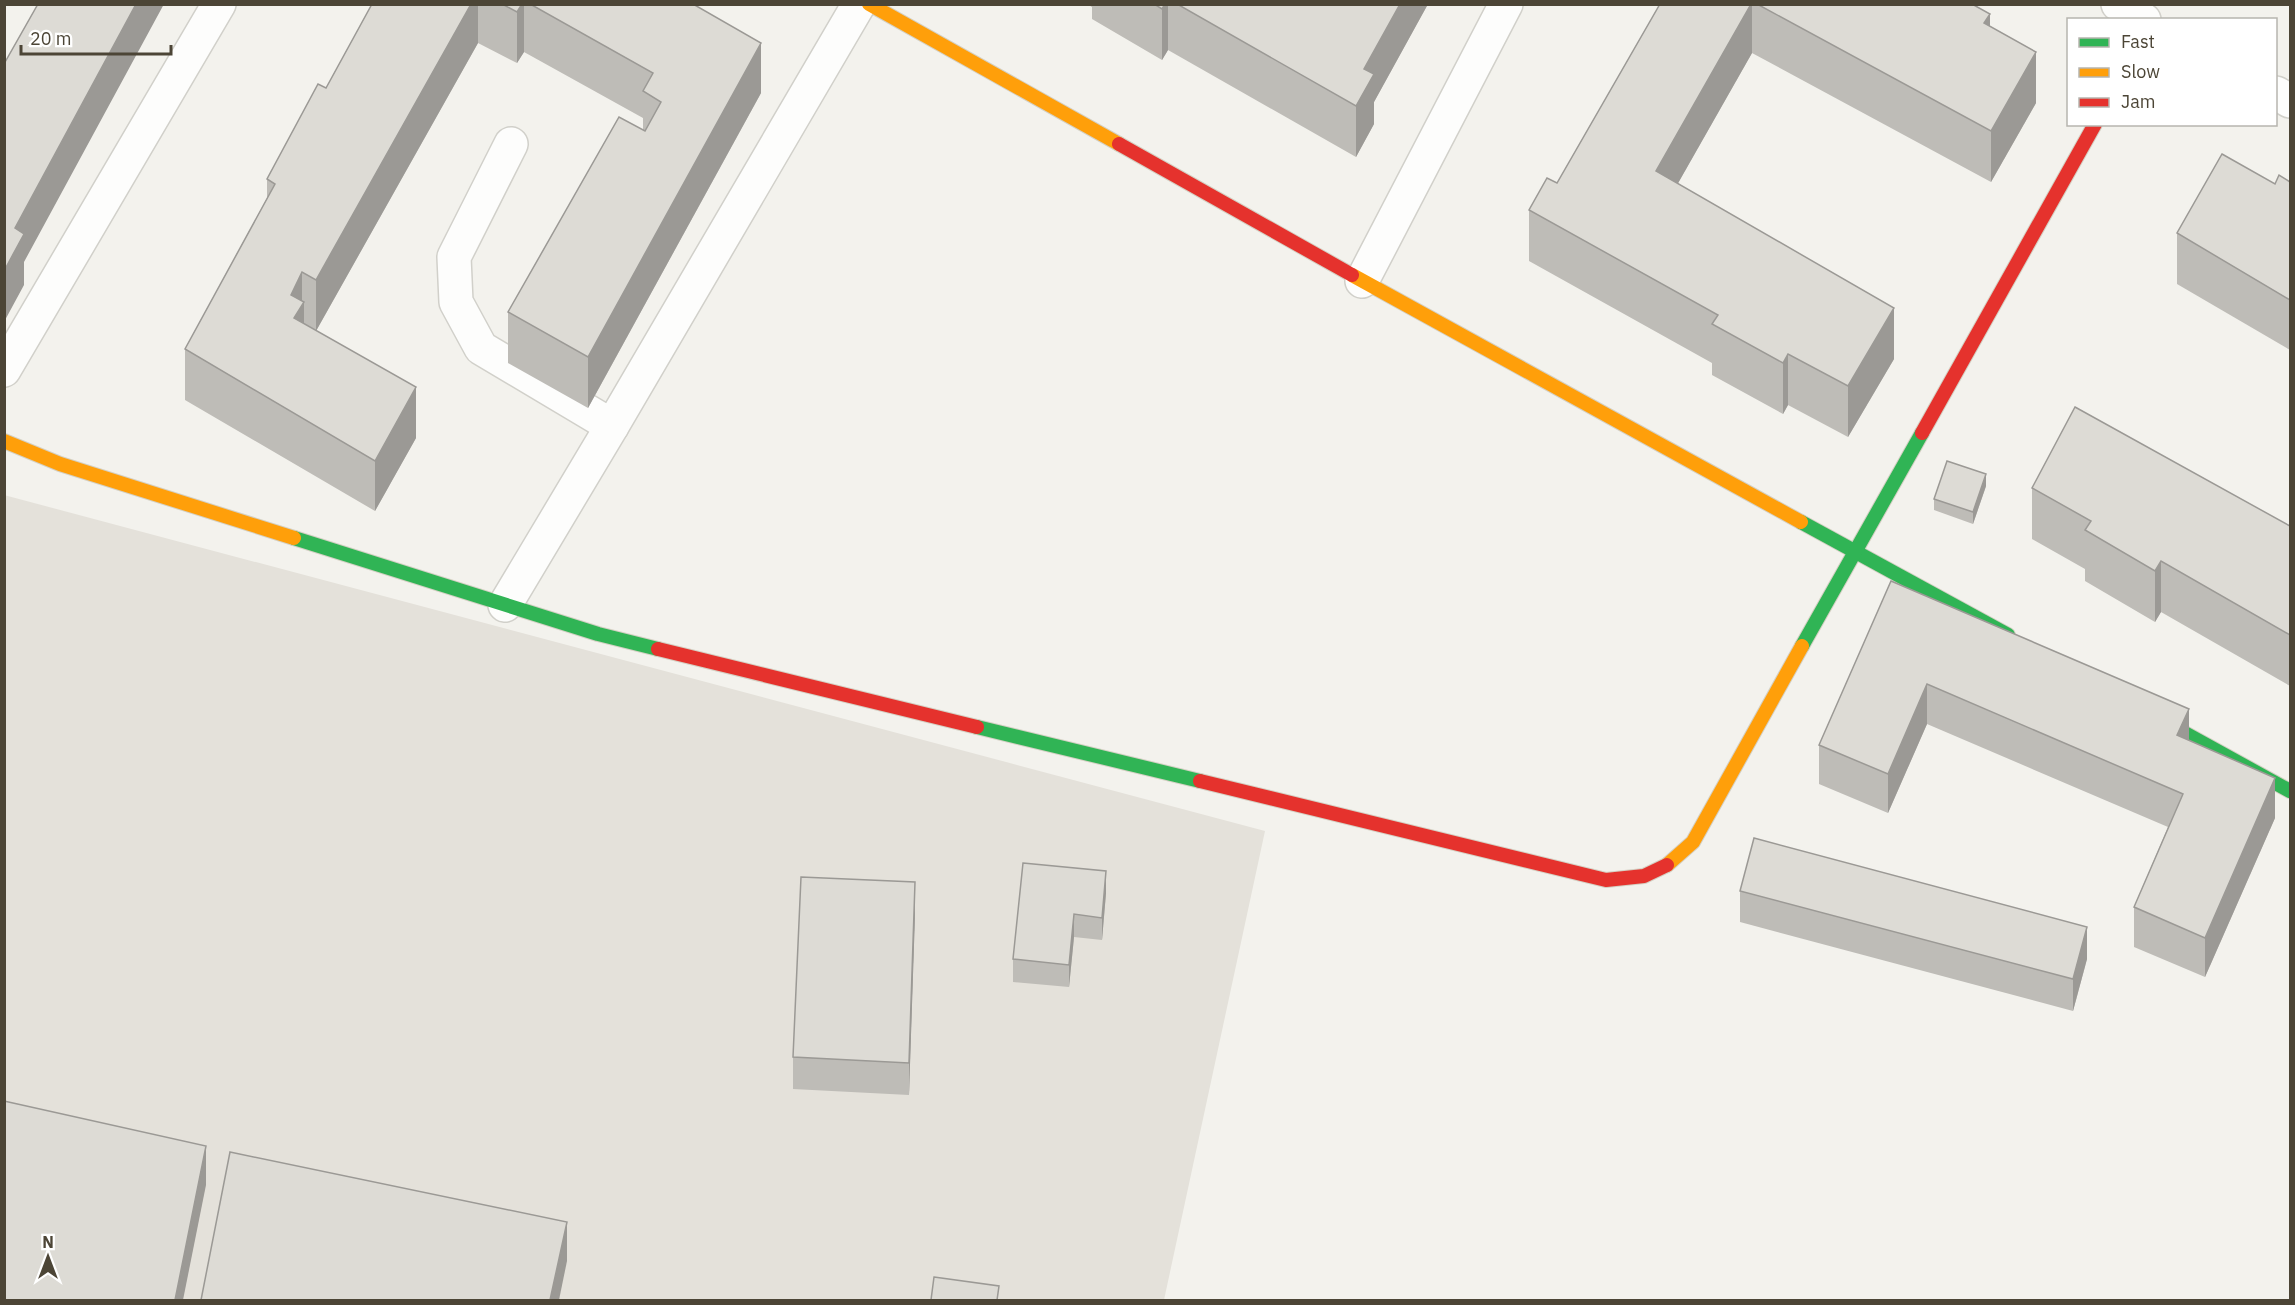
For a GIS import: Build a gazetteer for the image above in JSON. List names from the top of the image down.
{
  "legend": ["Fast", "Slow", "Jam"],
  "scale_bar": "20 m",
  "north": "top"
}
